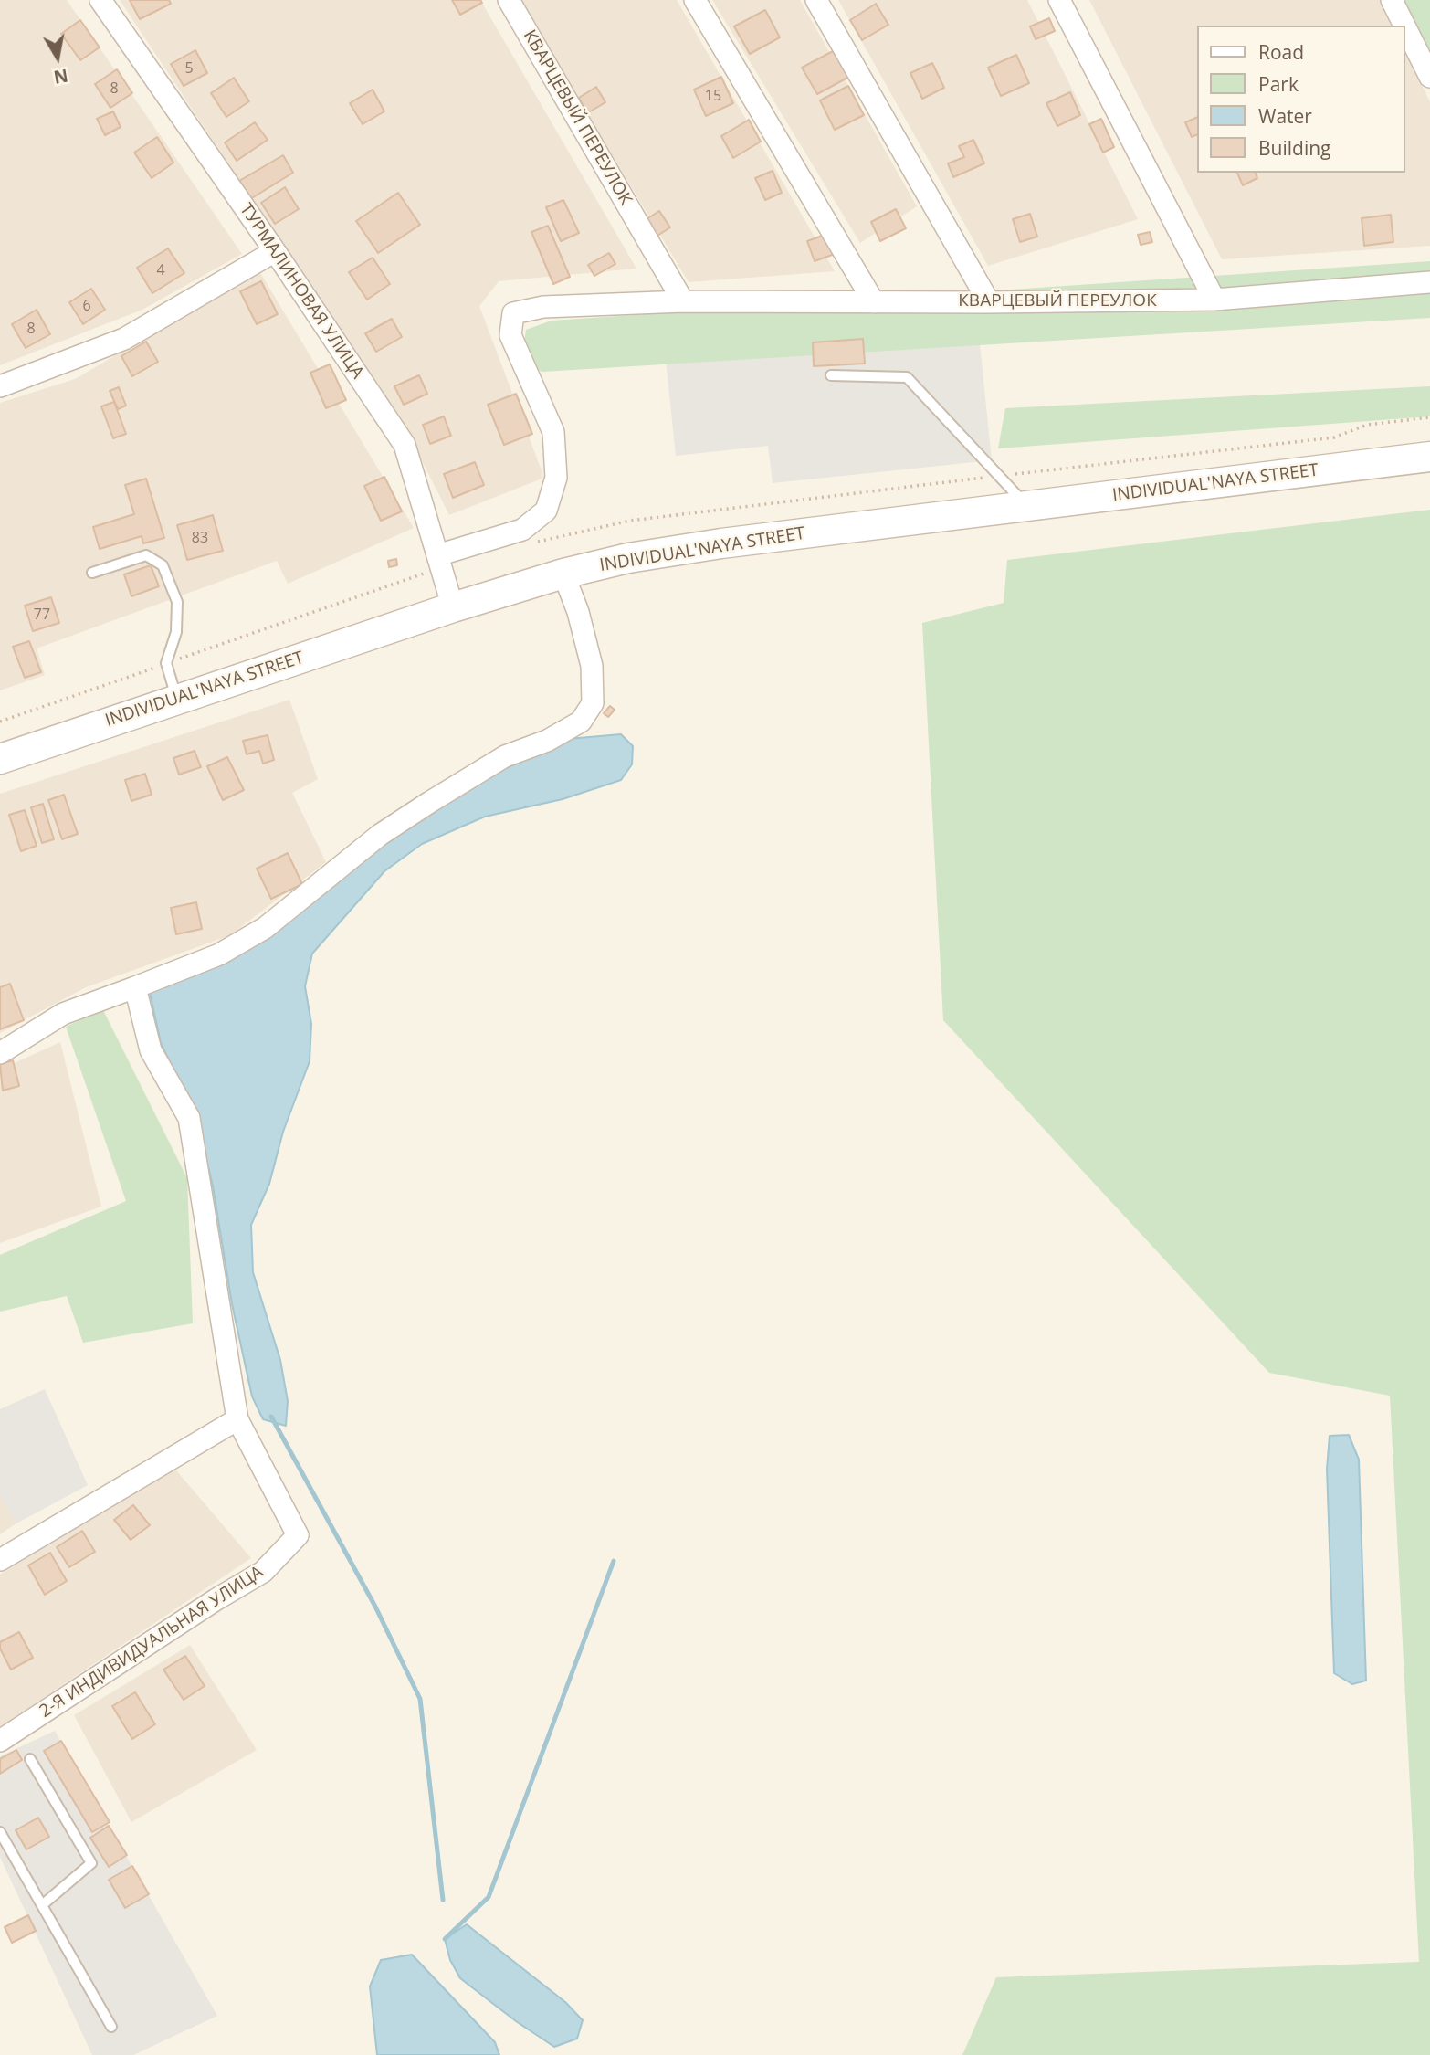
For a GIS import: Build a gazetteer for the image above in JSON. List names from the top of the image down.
{
  "streets": {
    "main road": ["INDIVIDUAL'NAYA STREET"],
    "street": ["КВАРЦЕВЫЙ ПЕРЕУЛОК", "ТУРМАЛИНОВАЯ УЛИЦА", "2-Я ИНДИВИДУАЛЬНАЯ УЛИЦА"]
  },
  "crossings": [
    ["КВАРЦЕВЫЙ ПЕРЕУЛОК", "ТУРМАЛИНОВАЯ УЛИЦА"],
    ["ТУРМАЛИНОВАЯ УЛИЦА", "INDIVIDUAL'NAYA STREET"]
  ],
  "house_numbers": [
    "5",
    "8",
    "15",
    "4",
    "6",
    "8",
    "83",
    "77"
  ],
  "legend": [
    "Road",
    "Park",
    "Water",
    "Building"
  ],
  "north": "bottom"
}
